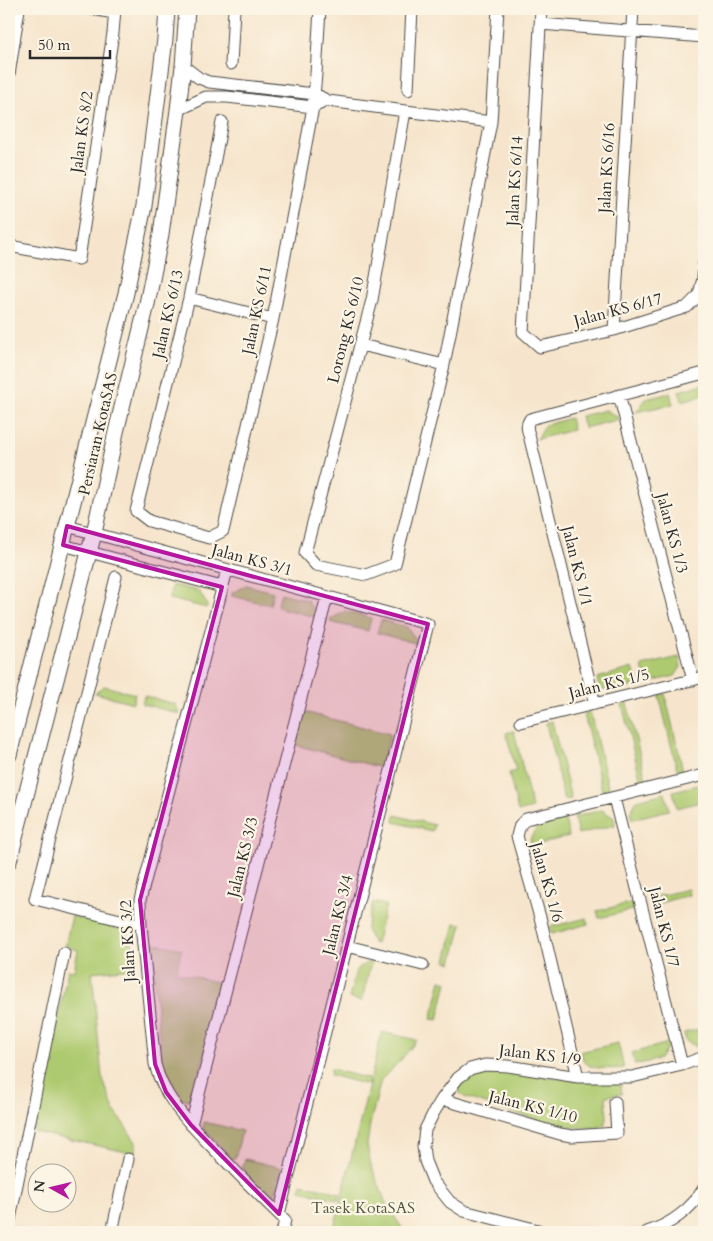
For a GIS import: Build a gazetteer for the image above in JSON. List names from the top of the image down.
{
  "streets": {
    "street": [
      "Jalan KS 8/2",
      "Jalan KS 6/16",
      "Jalan KS 6/14",
      "Jalan KS 6/11",
      "Jalan KS 6/17",
      "Jalan KS 6/13",
      "Lorong KS 6/10",
      "Persiaran KotaSAS",
      "Jalan KS 1/3",
      "Jalan KS 3/1",
      "Jalan KS 1/1",
      "Jalan KS 1/5",
      "Jalan KS 3/3",
      "Jalan KS 1/6",
      "Jalan KS 3/4",
      "Jalan KS 1/7",
      "Jalan KS 3/2",
      "Jalan KS 1/9",
      "Jalan KS 1/10"
    ]
  },
  "crossings": [
    ["Jalan KS 6/16", "Jalan KS 6/17"],
    ["Jalan KS 6/14", "Jalan KS 6/17"],
    ["Jalan KS 6/11", "Jalan KS 6/13"],
    ["Persiaran KotaSAS", "Jalan KS 3/1"],
    ["Jalan KS 1/3", "Jalan KS 1/1"],
    ["Jalan KS 1/3", "Jalan KS 1/5"],
    ["Jalan KS 3/1", "Jalan KS 3/3"],
    ["Jalan KS 3/1", "Jalan KS 3/4"],
    ["Jalan KS 3/1", "Jalan KS 3/2"],
    ["Jalan KS 1/1", "Jalan KS 1/5"],
    ["Jalan KS 3/3", "Jalan KS 3/2"],
    ["Jalan KS 1/6", "Jalan KS 1/7"],
    ["Jalan KS 1/6", "Jalan KS 1/9"],
    ["Jalan KS 3/4", "Jalan KS 3/2"],
    ["Jalan KS 1/7", "Jalan KS 1/9"],
    ["Jalan KS 1/9", "Jalan KS 1/10"]
  ],
  "parks": ["Tasek KotaSAS"],
  "scale_bar": "50 m",
  "north": "left"
}
